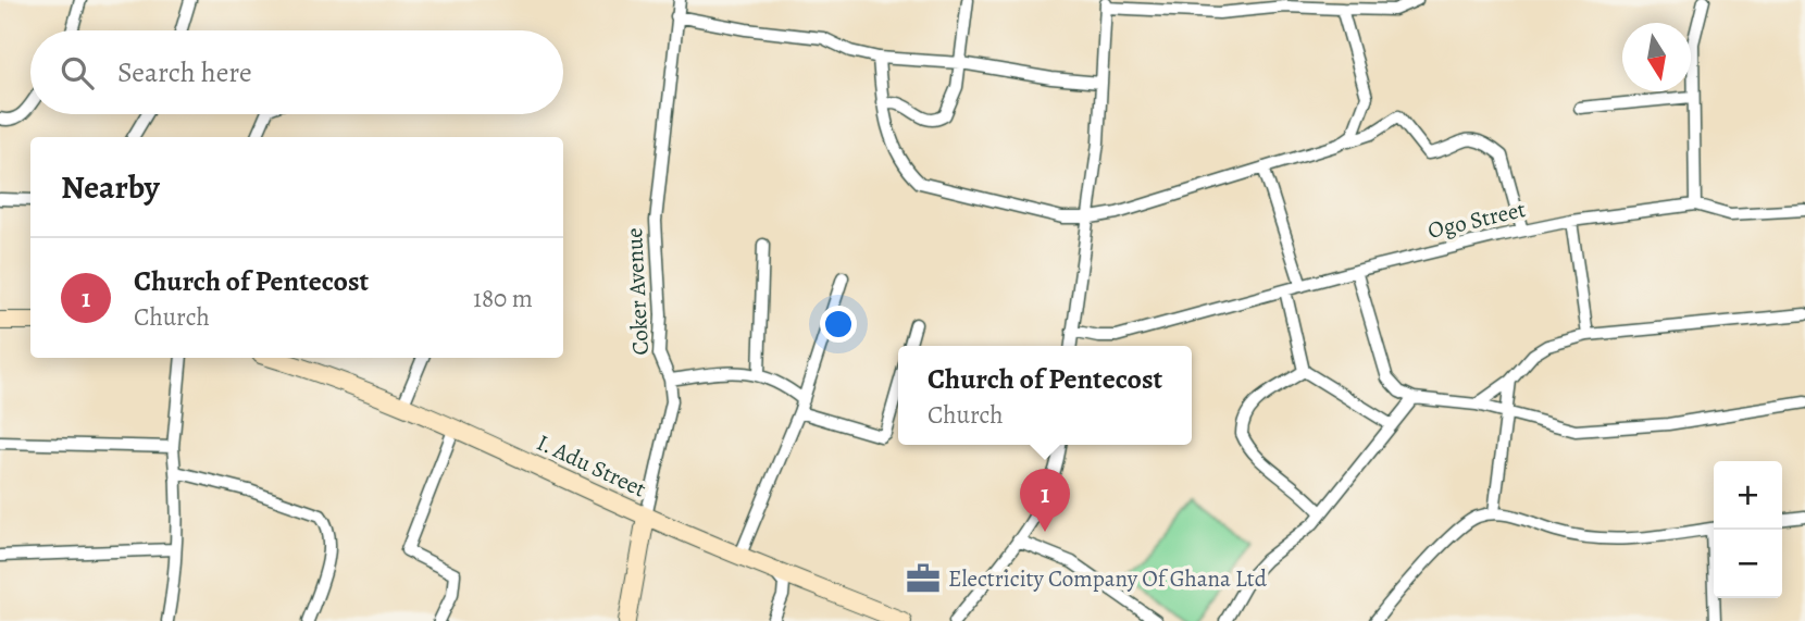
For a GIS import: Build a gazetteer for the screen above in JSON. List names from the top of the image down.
{
  "streets": {
    "street": ["Ogo Street", "Coker Avenue", "I. Adu Street"]
  },
  "crossings": [
    ["Coker Avenue", "I. Adu Street"]
  ],
  "places": {
    "office": ["Electricity Company Of Ghana Ltd"]
  },
  "north": "bottom",
  "page": {
    "search": "Search here",
    "heading": "Nearby",
    "list": [
      {
        "mark": "1",
        "name": "Church of Pentecost",
        "note": "Church",
        "value": "180 m"
      }
    ],
    "popup": ["Church of Pentecost", "Church"],
    "map_buttons": ["+", "−"],
    "pins": "1"
  }
}
